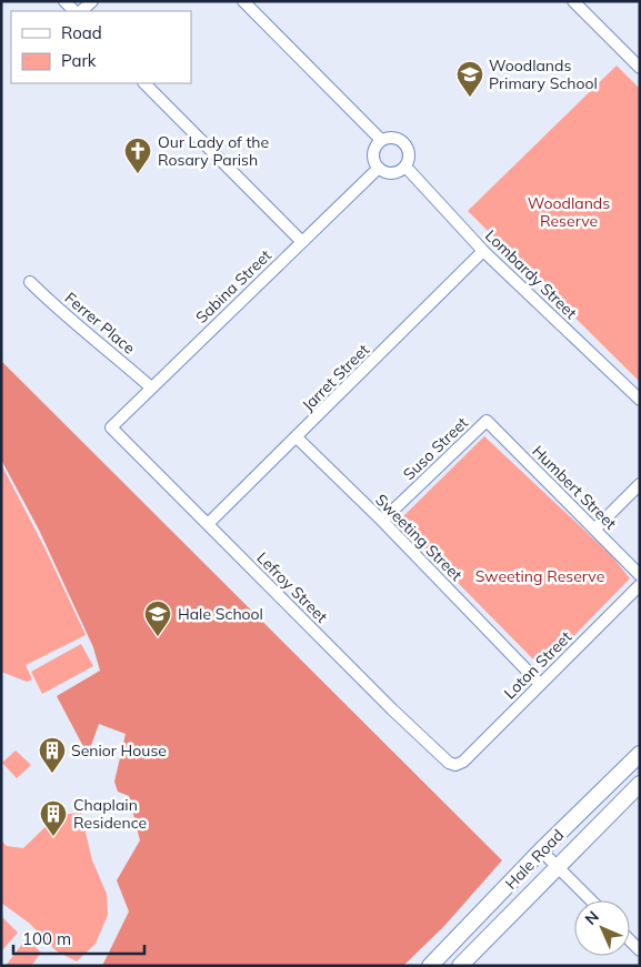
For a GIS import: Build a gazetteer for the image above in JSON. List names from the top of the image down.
{
  "streets": {
    "main road": ["Hale Road"],
    "street": [
      "Lombardy Street",
      "Sabina Street",
      "Ferrer Place",
      "Jarret Street",
      "Suso Street",
      "Humbert Street",
      "Sweeting Street",
      "Lefroy Street",
      "Loton Street"
    ]
  },
  "crossings": [
    ["Lombardy Street", "Sabina Street"],
    ["Lombardy Street", "Jarret Street"],
    ["Sabina Street", "Ferrer Place"],
    ["Sabina Street", "Lefroy Street"],
    ["Jarret Street", "Sweeting Street"],
    ["Jarret Street", "Lefroy Street"],
    ["Suso Street", "Humbert Street"],
    ["Suso Street", "Sweeting Street"],
    ["Sweeting Street", "Loton Street"],
    ["Lefroy Street", "Loton Street"]
  ],
  "parks": ["Woodlands Reserve", "Sweeting Reserve"],
  "places": {
    "school or university": ["Woodlands Primary School", "Hale School"],
    "church": ["Our Lady of the Rosary Parish"],
    "building": ["Senior House", "Chaplain Residence"]
  },
  "legend": ["Road", "Park"],
  "scale_bar": "100 m",
  "north": "top left"
}
